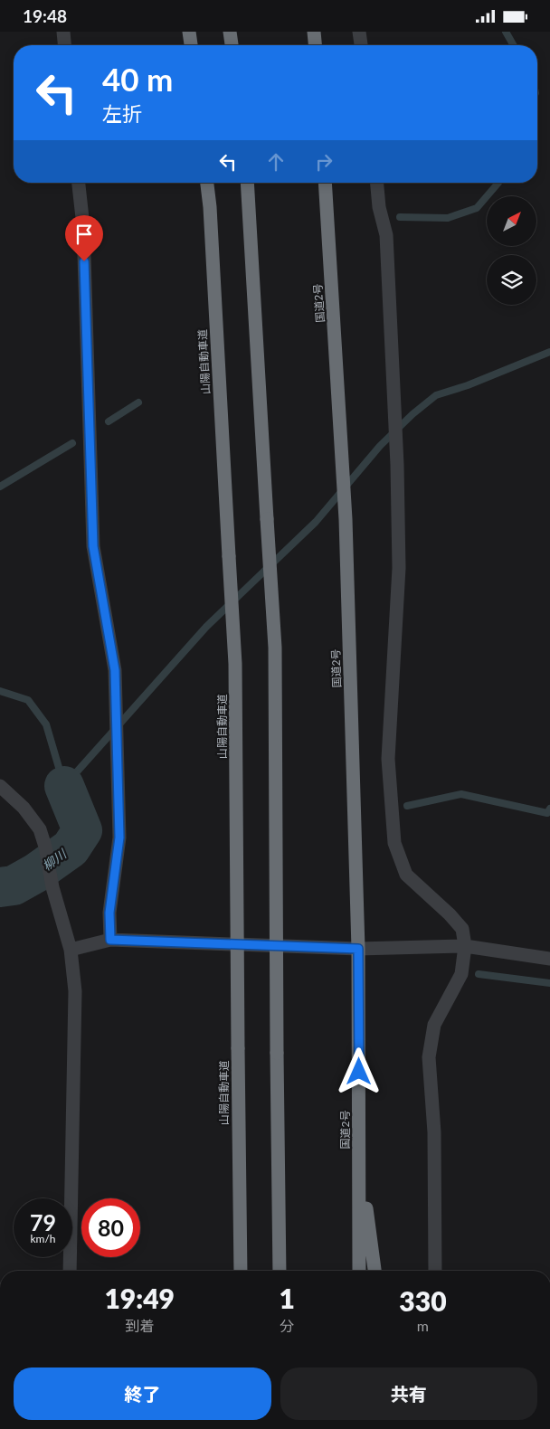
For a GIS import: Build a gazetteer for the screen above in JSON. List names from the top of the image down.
{
  "streets": {
    "highway": ["国道2号", "山陽自動車道"]
  },
  "water": ["柳川"],
  "north": "top right",
  "page": {
    "status": "19:48",
    "turn": ["40 m", "左折"],
    "speed": "79 km/h",
    "limit": "80",
    "eta": [
      "19:49",
      "到着",
      "1",
      "分",
      "330",
      "m"
    ],
    "buttons": ["終了", "共有"]
  }
}
